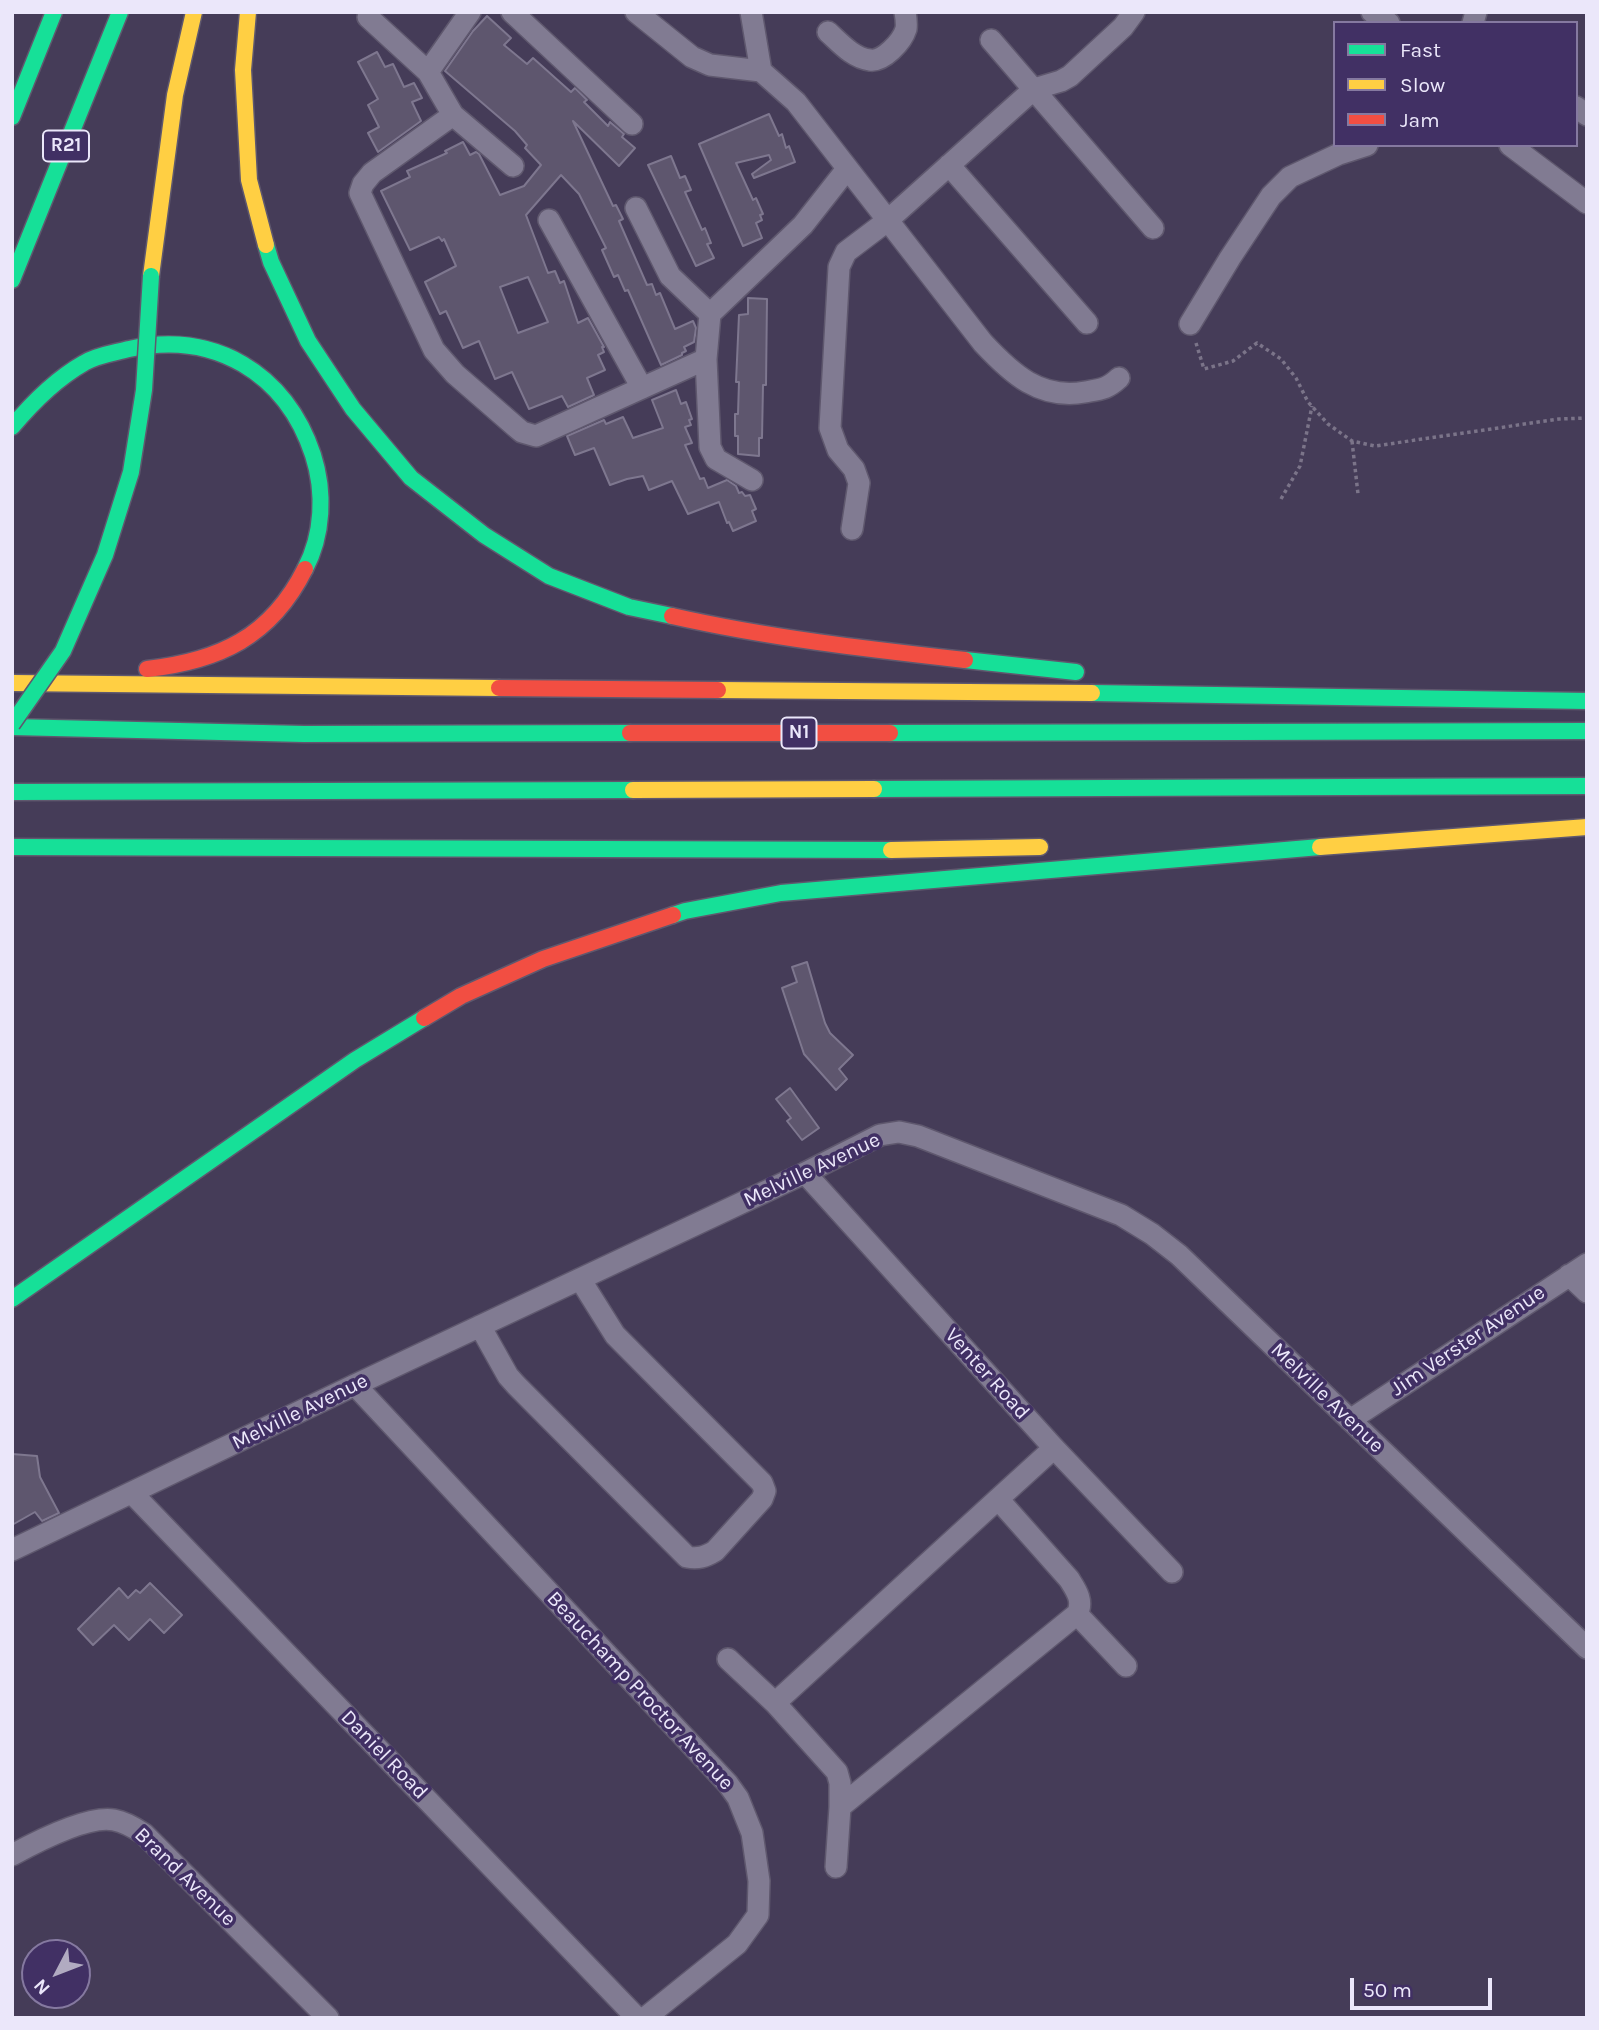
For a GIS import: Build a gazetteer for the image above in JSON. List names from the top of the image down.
{
  "streets": {
    "highway": ["R21", "N1"],
    "street": [
      "Melville Avenue",
      "Jim Verster Avenue",
      "Venter Road",
      "Beauchamp Proctor Avenue",
      "Daniel Road",
      "Brand Avenue"
    ]
  },
  "crossings": [
    ["Melville Avenue", "Jim Verster Avenue"],
    ["Melville Avenue", "Venter Road"],
    ["Melville Avenue", "Beauchamp Proctor Avenue"],
    ["Melville Avenue", "Daniel Road"]
  ],
  "legend": ["Fast", "Slow", "Jam"],
  "scale_bar": "50 m",
  "north": "bottom left"
}
